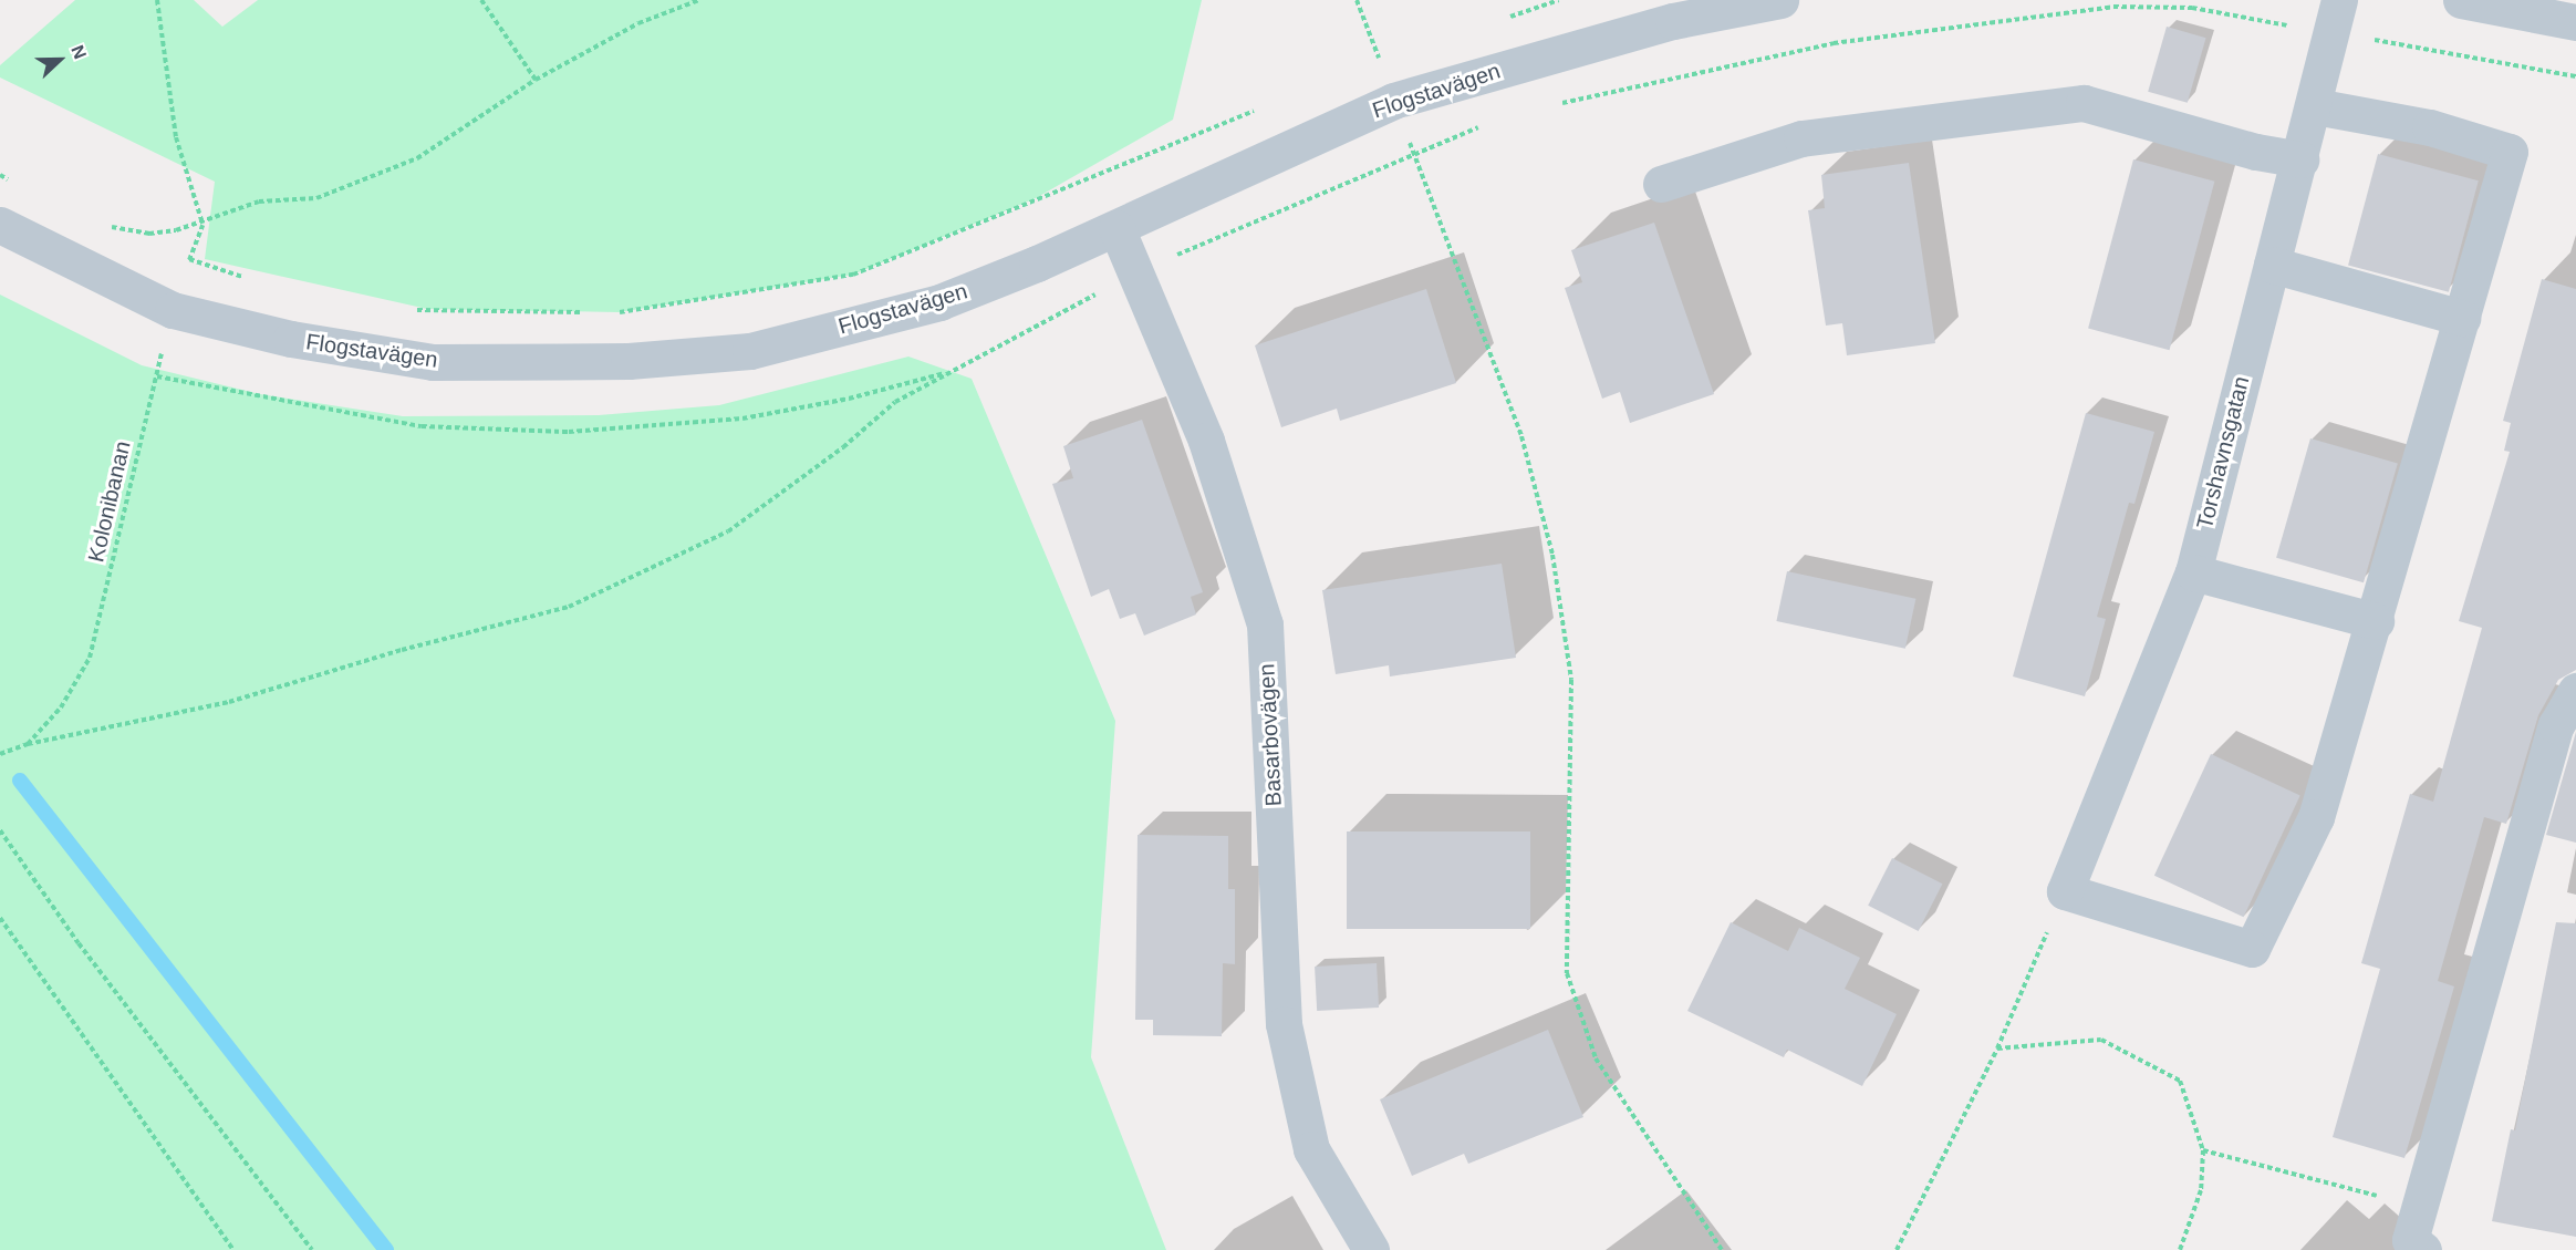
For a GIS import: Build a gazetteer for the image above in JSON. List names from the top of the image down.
{
  "streets": {
    "street": ["Flogstavägen", "Torshavnsgatan", "Basarbovägen"],
    "path": ["Kolonibanan"]
  },
  "crossings": [
    ["Flogstavägen", "Kolonibanan"],
    ["Flogstavägen", "Basarbovägen"]
  ],
  "north": "right"
}
